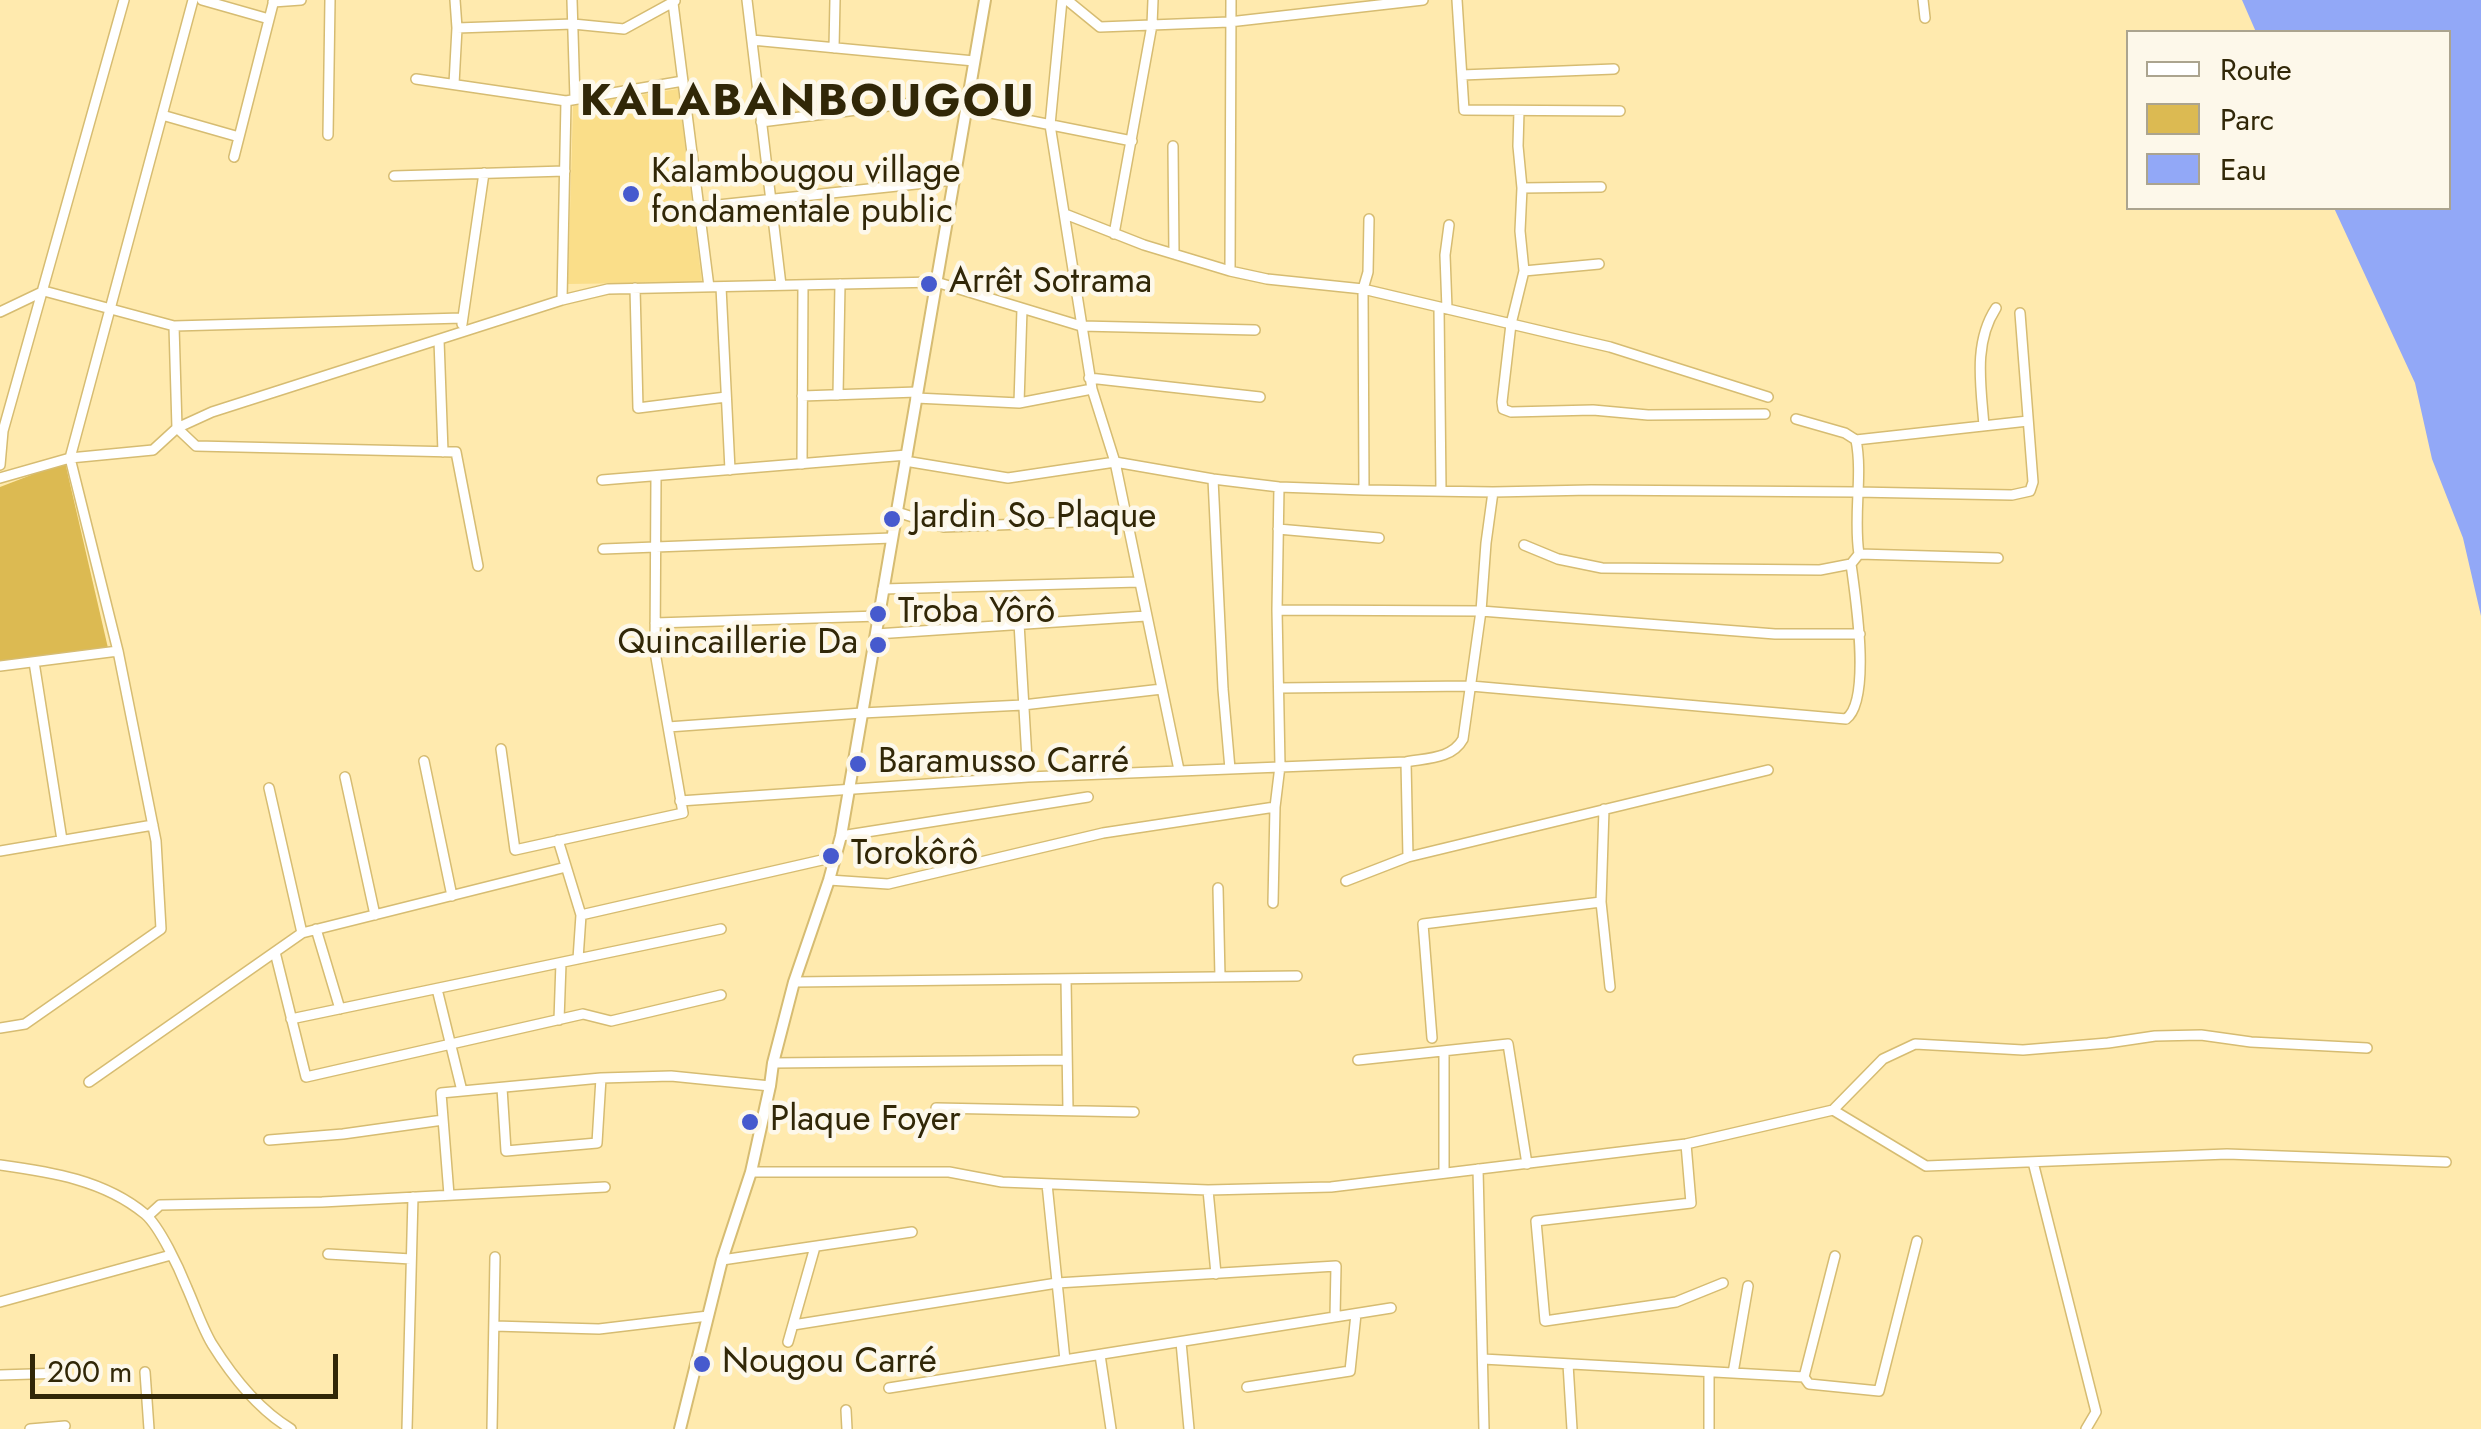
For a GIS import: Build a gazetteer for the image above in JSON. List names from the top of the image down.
{
  "districts": ["KALABANBOUGOU"],
  "places": [
    "Kalambougou village fondamentale public",
    "Arrêt Sotrama",
    "Jardin So Plaque",
    "Troba Yôrô",
    "Quincaillerie Da",
    "Baramusso Carré",
    "Torokôrô",
    "Plaque Foyer",
    "Nougou Carré"
  ],
  "legend": ["Route", "Parc", "Eau"],
  "scale_bar": "200 m"
}
